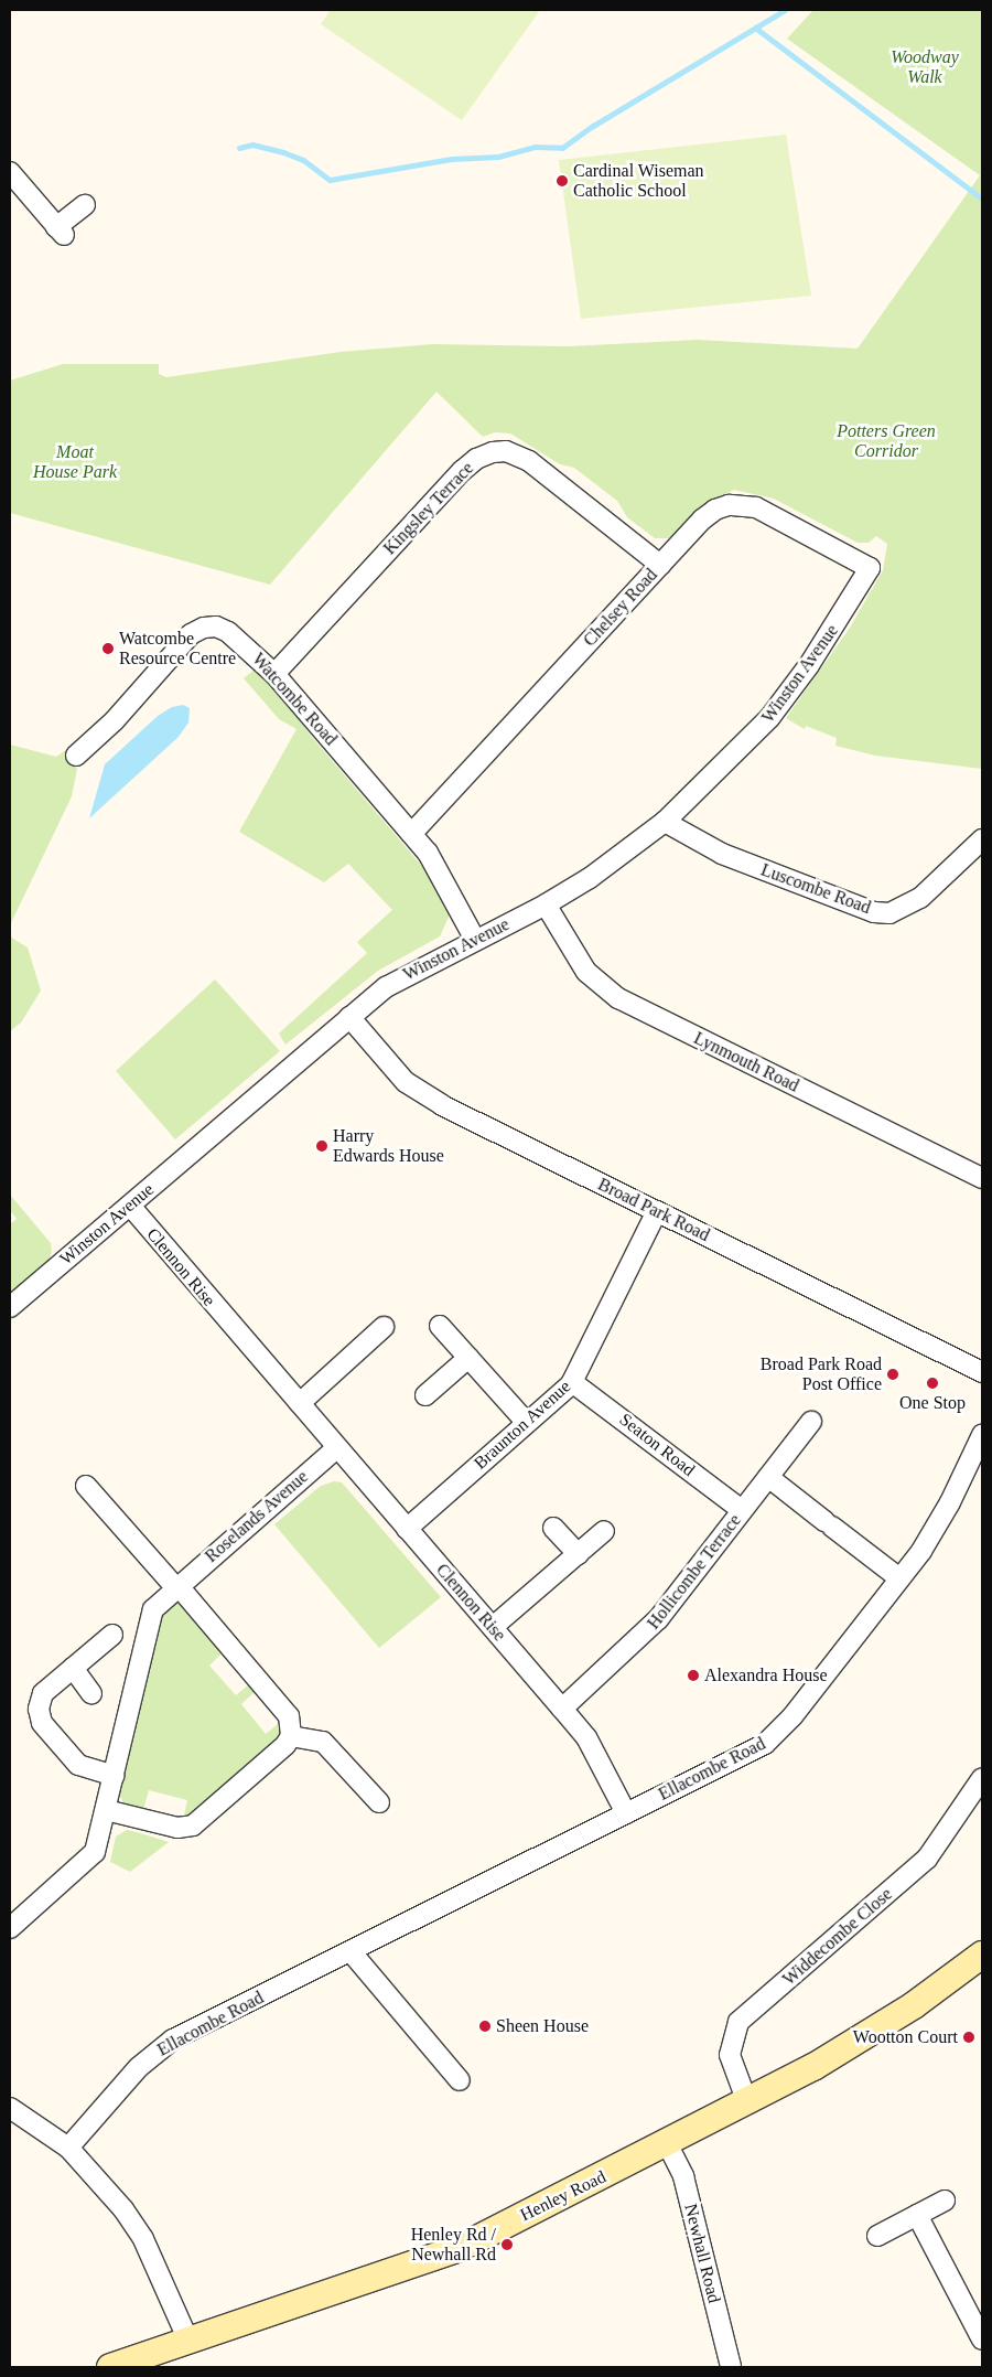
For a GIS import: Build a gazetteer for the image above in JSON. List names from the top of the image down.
{
  "streets": {
    "main road": ["Henley Road"],
    "street": [
      "Kingsley Terrace",
      "Chelsey Road",
      "Winston Avenue",
      "Watcombe Road",
      "Luscombe Road",
      "Lynmouth Road",
      "Broad Park Road",
      "Clennon Rise",
      "Braunton Avenue",
      "Seaton Road",
      "Roselands Avenue",
      "Hollicombe Terrace",
      "Ellacombe Road",
      "Widdecombe Close",
      "Newhall Road"
    ]
  },
  "crossings": [
    ["Kingsley Terrace", "Chelsey Road"],
    ["Kingsley Terrace", "Watcombe Road"],
    ["Chelsey Road", "Winston Avenue"],
    ["Chelsey Road", "Watcombe Road"],
    ["Winston Avenue", "Watcombe Road"],
    ["Winston Avenue", "Luscombe Road"],
    ["Winston Avenue", "Lynmouth Road"],
    ["Winston Avenue", "Broad Park Road"],
    ["Winston Avenue", "Clennon Rise"],
    ["Broad Park Road", "Braunton Avenue"],
    ["Clennon Rise", "Braunton Avenue"],
    ["Clennon Rise", "Roselands Avenue"],
    ["Clennon Rise", "Hollicombe Terrace"],
    ["Clennon Rise", "Ellacombe Road"],
    ["Braunton Avenue", "Seaton Road"],
    ["Seaton Road", "Hollicombe Terrace"],
    ["Widdecombe Close", "Henley Road"],
    ["Henley Road", "Newhall Road"]
  ],
  "parks": ["Woodway Walk", "Potters Green Corridor", "Moat House Park"],
  "places": [
    "Cardinal Wiseman Catholic School",
    "Watcombe Resource Centre",
    "Harry Edwards House",
    "Broad Park Road Post Office",
    "One Stop",
    "Alexandra House",
    "Sheen House",
    "Wootton Court",
    "Henley Rd / Newhall Rd"
  ]
}
